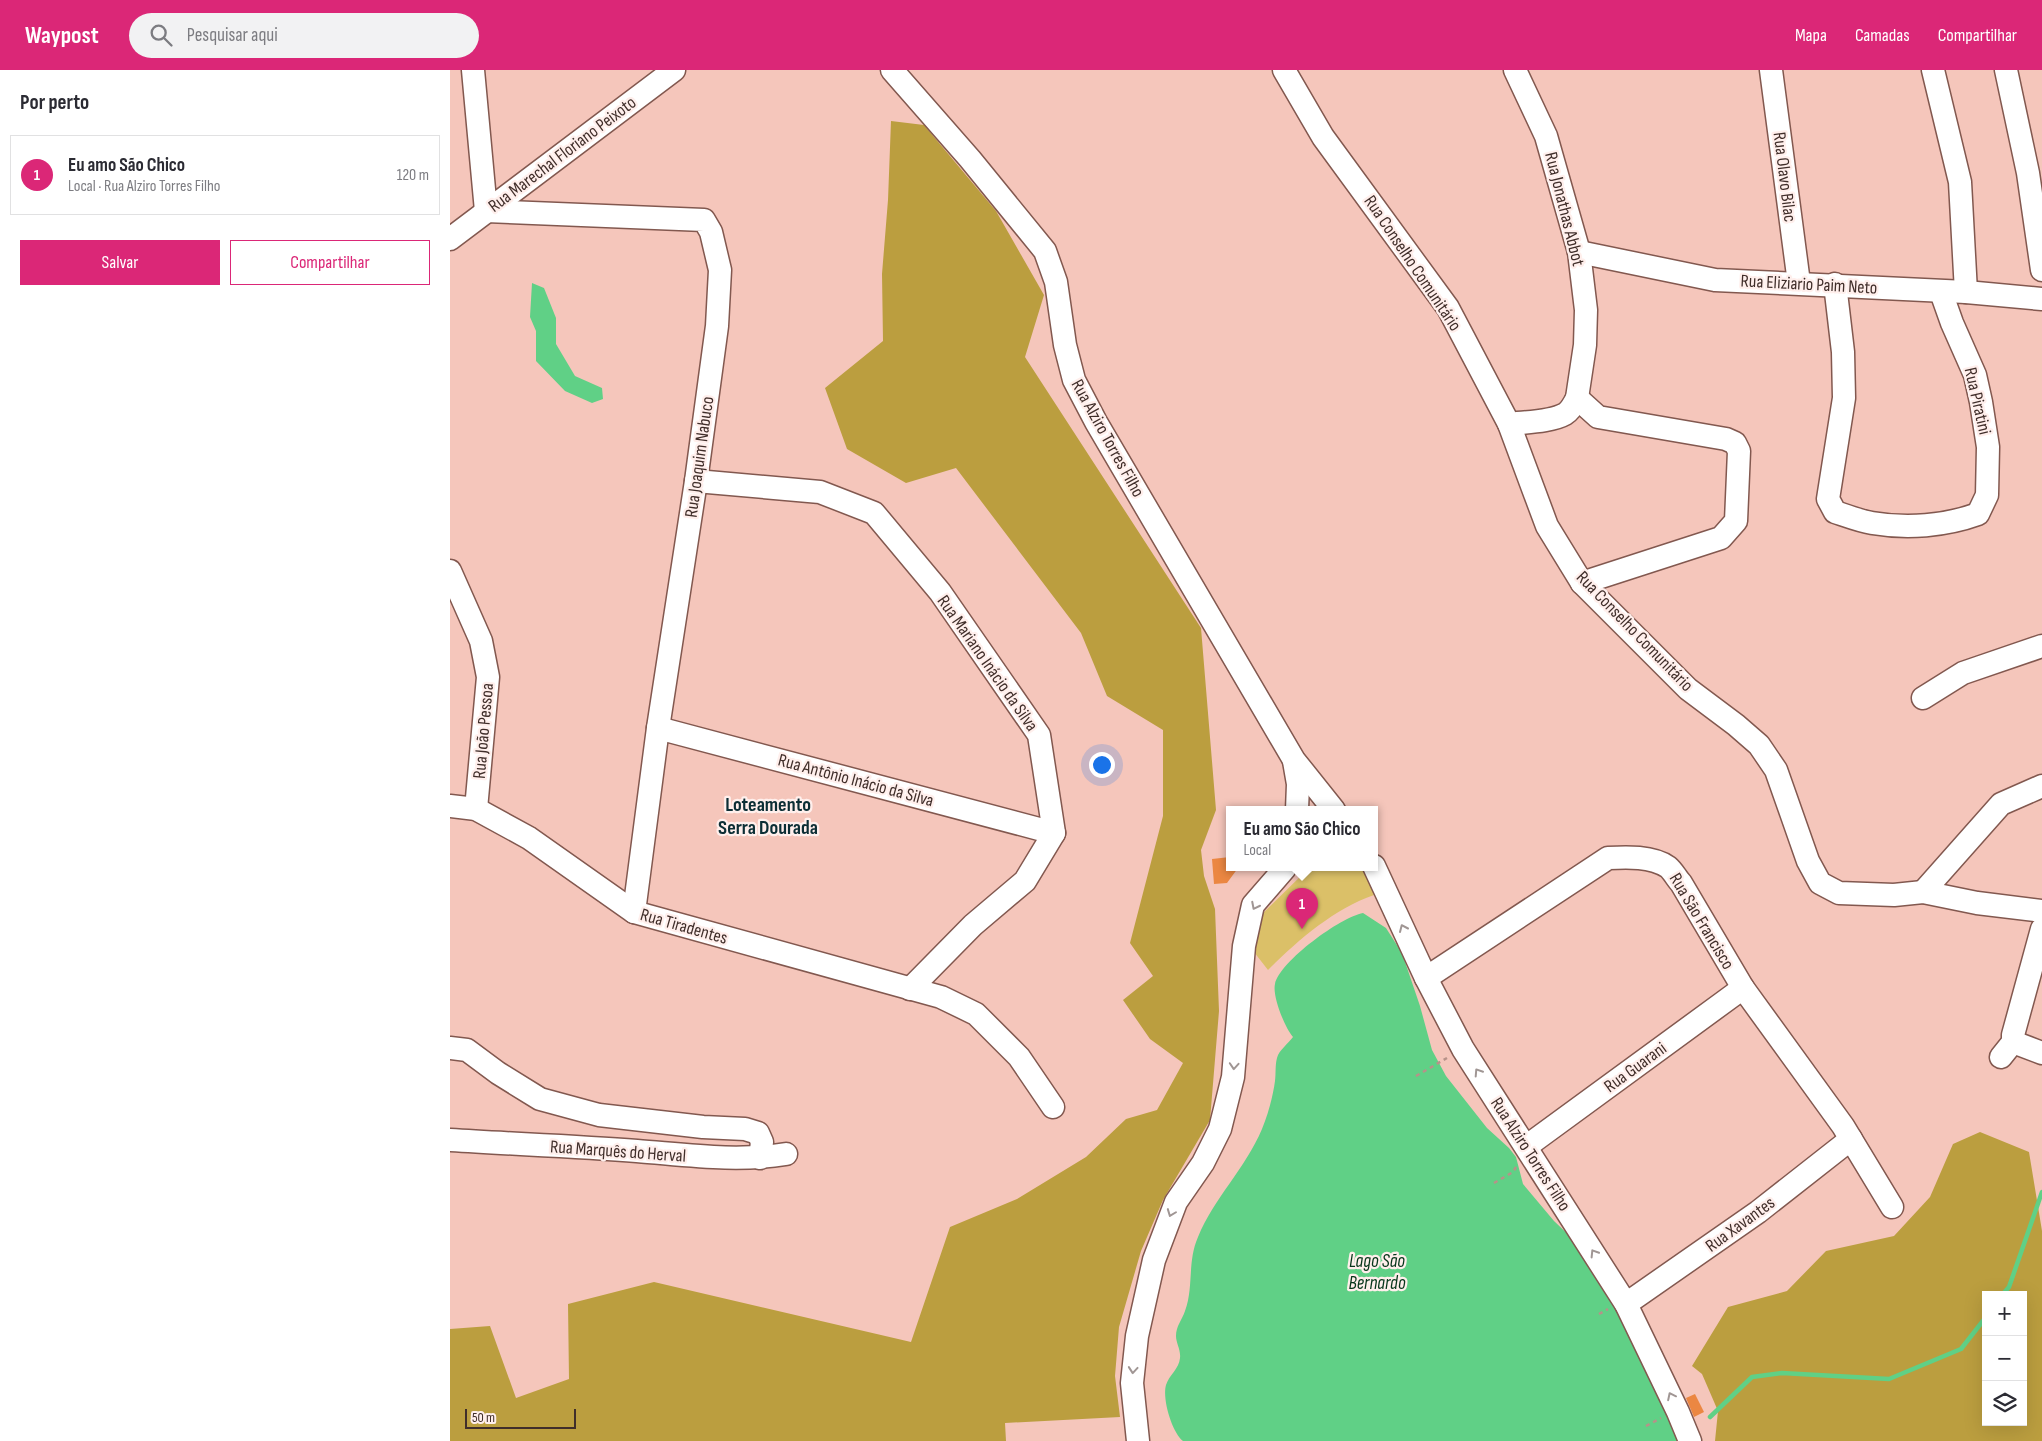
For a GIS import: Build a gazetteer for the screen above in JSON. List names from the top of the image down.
{
  "streets": {
    "street": [
      "Rua Marechal Floriano Peixoto",
      "Rua Olavo Bilac",
      "Rua Jonathas Abbot",
      "Rua Conselho Comunitário",
      "Rua Eliziario Paim Neto",
      "Rua Piratini",
      "Rua Alziro Torres Filho",
      "Rua Joaquim Nabuco",
      "Rua Mariano Inácio da Silva",
      "Rua João Pessoa",
      "Rua Antônio Inácio da Silva",
      "Rua São Francisco",
      "Rua Tiradentes",
      "Rua Guarani",
      "Rua Marquês do Herval",
      "Rua Xavantes"
    ]
  },
  "crossings": [
    ["Rua Marechal Floriano Peixoto", "Rua Joaquim Nabuco"],
    ["Rua Olavo Bilac", "Rua Eliziario Paim Neto"],
    ["Rua Jonathas Abbot", "Rua Eliziario Paim Neto"],
    ["Rua Eliziario Paim Neto", "Rua Piratini"],
    ["Rua Alziro Torres Filho", "Rua São Francisco"],
    ["Rua Alziro Torres Filho", "Rua Guarani"],
    ["Rua Alziro Torres Filho", "Rua Xavantes"],
    ["Rua Joaquim Nabuco", "Rua Mariano Inácio da Silva"],
    ["Rua Joaquim Nabuco", "Rua Antônio Inácio da Silva"],
    ["Rua Joaquim Nabuco", "Rua Tiradentes"],
    ["Rua Mariano Inácio da Silva", "Rua Antônio Inácio da Silva"],
    ["Rua João Pessoa", "Rua Tiradentes"],
    ["Rua São Francisco", "Rua Guarani"],
    ["Rua São Francisco", "Rua Xavantes"]
  ],
  "one_way": ["Rua Alziro Torres Filho"],
  "districts": ["Loteamento Serra Dourada"],
  "water": ["Lago São Bernardo"],
  "scale_bar": "50 m",
  "page": {
    "header": "Waypost",
    "search": "Pesquisar aqui",
    "nav": ["Mapa", "Camadas", "Compartilhar"],
    "heading": "Por perto",
    "list": [
      {
        "mark": "1",
        "name": "Eu amo São Chico",
        "note": "Local · Rua Alziro Torres Filho",
        "value": "120 m"
      }
    ],
    "buttons": ["Salvar", "Compartilhar"],
    "popup": ["Eu amo São Chico", "Local"],
    "pins": "1",
    "map_buttons": ["+", "−"],
    "scale": "50 m"
  }
}
